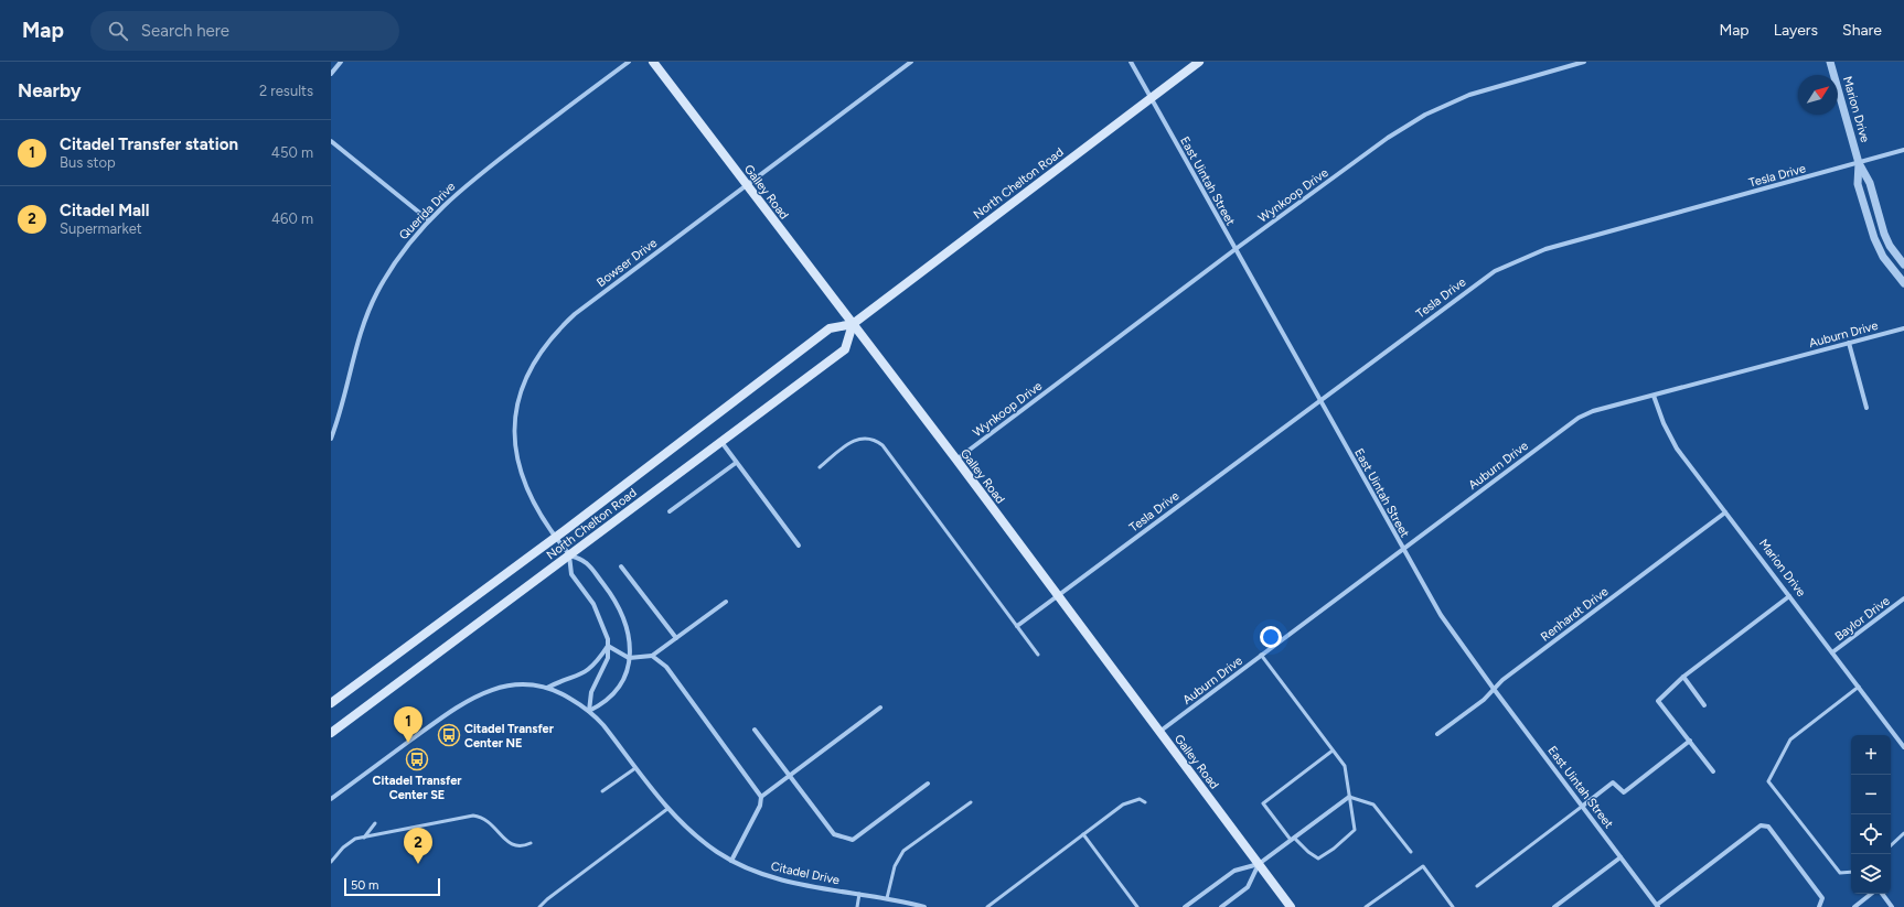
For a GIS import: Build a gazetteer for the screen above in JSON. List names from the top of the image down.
{
  "streets": {
    "main road": ["North Chelton Road", "Galley Road"],
    "street": [
      "Marion Drive",
      "Tesla Drive",
      "East Uintah Street",
      "Wynkoop Drive",
      "Querida Drive",
      "Bowser Drive",
      "Auburn Drive",
      "Renhardt Drive",
      "Baylor Drive",
      "Citadel Drive"
    ]
  },
  "crossings": [
    ["Marion Drive", "Tesla Drive"],
    ["Marion Drive", "Auburn Drive"],
    ["Marion Drive", "Renhardt Drive"],
    ["Marion Drive", "Baylor Drive"],
    ["Tesla Drive", "East Uintah Street"],
    ["Tesla Drive", "Galley Road"],
    ["East Uintah Street", "North Chelton Road"],
    ["East Uintah Street", "Wynkoop Drive"],
    ["East Uintah Street", "Auburn Drive"],
    ["East Uintah Street", "Renhardt Drive"],
    ["North Chelton Road", "Galley Road"],
    ["North Chelton Road", "Bowser Drive"],
    ["Galley Road", "Wynkoop Drive"],
    ["Galley Road", "Bowser Drive"],
    ["Galley Road", "Auburn Drive"]
  ],
  "places": {
    "bus stop": ["Citadel Transfer Center NE", "Citadel Transfer Center SE"]
  },
  "scale_bar": "50 m",
  "north": "top right",
  "page": {
    "header": "Map",
    "search": "Search here",
    "nav": ["Map", "Layers", "Share"],
    "heading": ["Nearby", "2 results"],
    "list": [
      {
        "mark": "1",
        "name": "Citadel Transfer station",
        "note": "Bus stop",
        "value": "450 m"
      },
      {
        "mark": "2",
        "name": "Citadel Mall",
        "note": "Supermarket",
        "value": "460 m"
      }
    ],
    "pins": ["1", "2"],
    "map_buttons": ["+", "−"],
    "scale": "50 m"
  }
}
